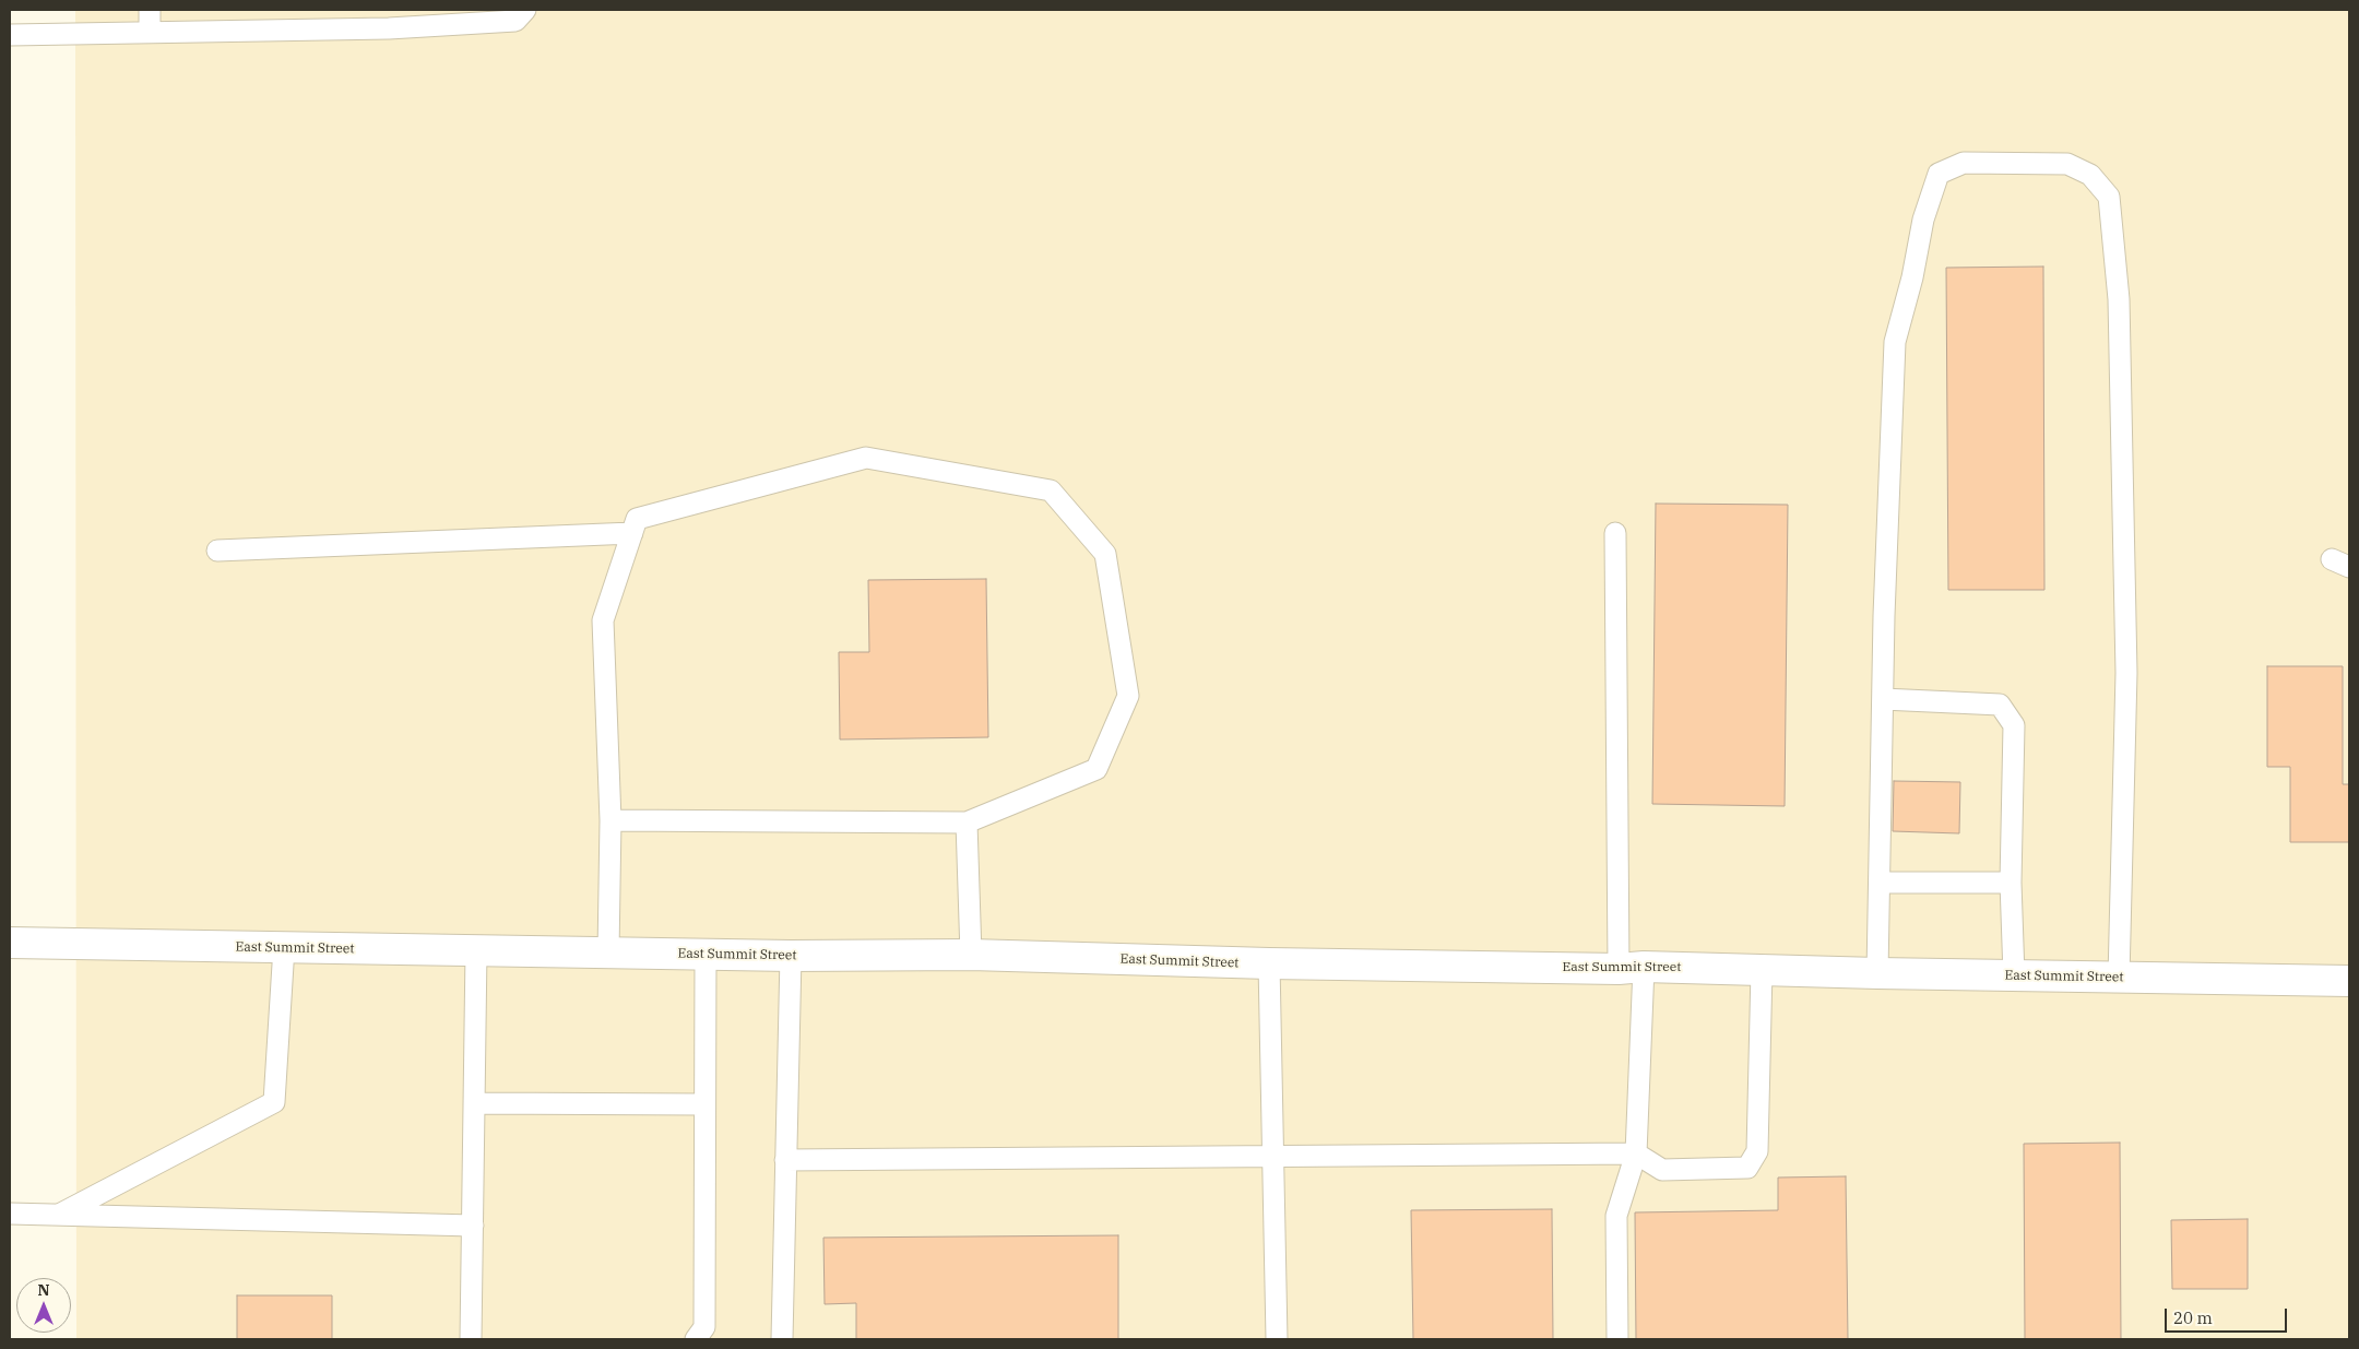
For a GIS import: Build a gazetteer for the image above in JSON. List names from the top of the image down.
{
  "streets": {
    "street": ["East Summit Street"]
  },
  "scale_bar": "20 m",
  "north": "top"
}
